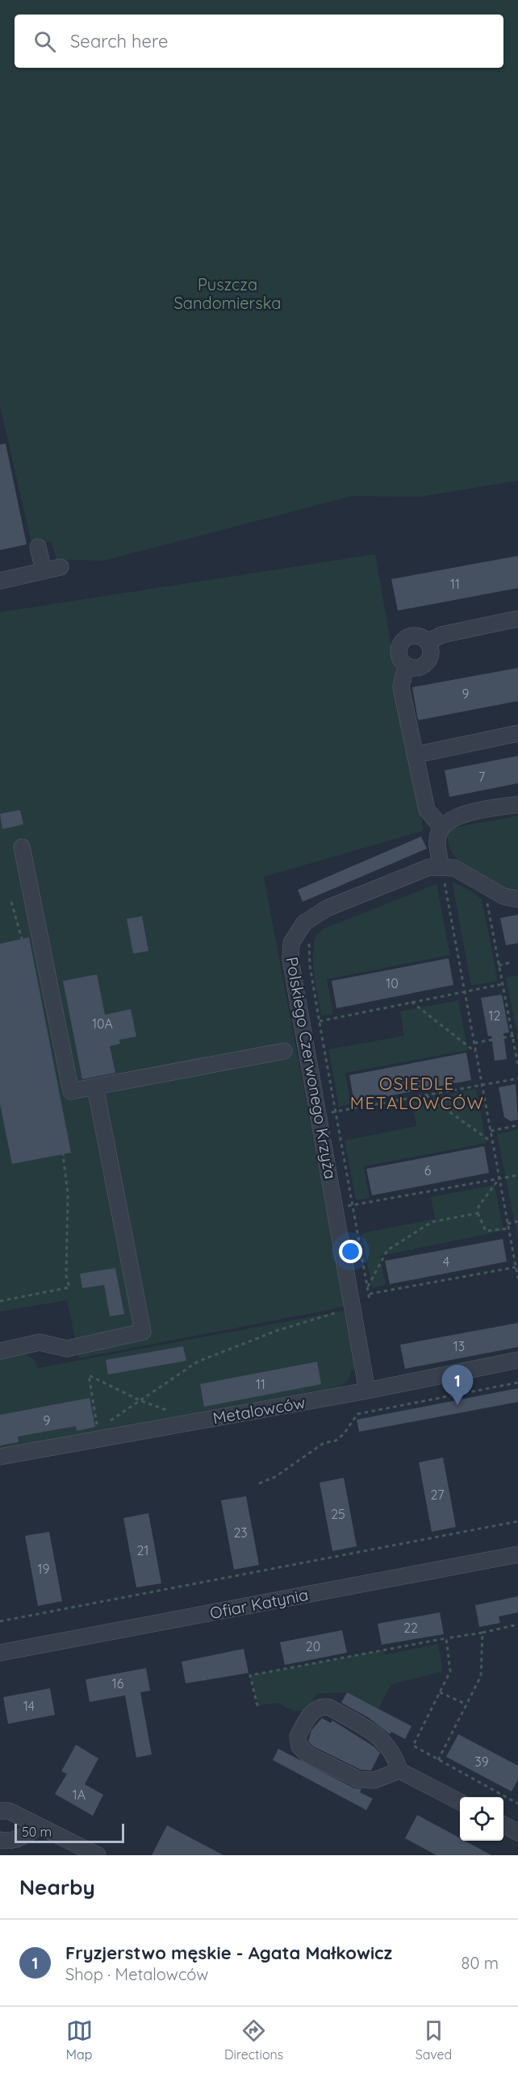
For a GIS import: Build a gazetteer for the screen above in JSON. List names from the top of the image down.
{
  "streets": {
    "street": ["Polskiego Czerwonego Krzyża", "Metalowców", "Ofiar Katynia"]
  },
  "crossings": [
    ["Polskiego Czerwonego Krzyża", "Metalowców"]
  ],
  "districts": ["OSIEDLE METALOWCÓW"],
  "parks": ["Puszcza Sandomierska"],
  "house_numbers": [
    "11",
    "9",
    "7",
    "10",
    "12",
    "10A",
    "6",
    "4",
    "13",
    "11",
    "9",
    "27",
    "25",
    "23",
    "21",
    "19",
    "22",
    "20",
    "16",
    "14",
    "39",
    "1A"
  ],
  "scale_bar": "50 m",
  "page": {
    "search": "Search here",
    "pins": "1",
    "scale": "50 m",
    "heading": "Nearby",
    "list": [
      {
        "mark": "1",
        "name": "Fryzjerstwo męskie - Agata Małkowicz",
        "note": "Shop · Metalowców",
        "value": "80 m"
      }
    ],
    "nav": ["Map", "Directions", "Saved"]
  }
}
